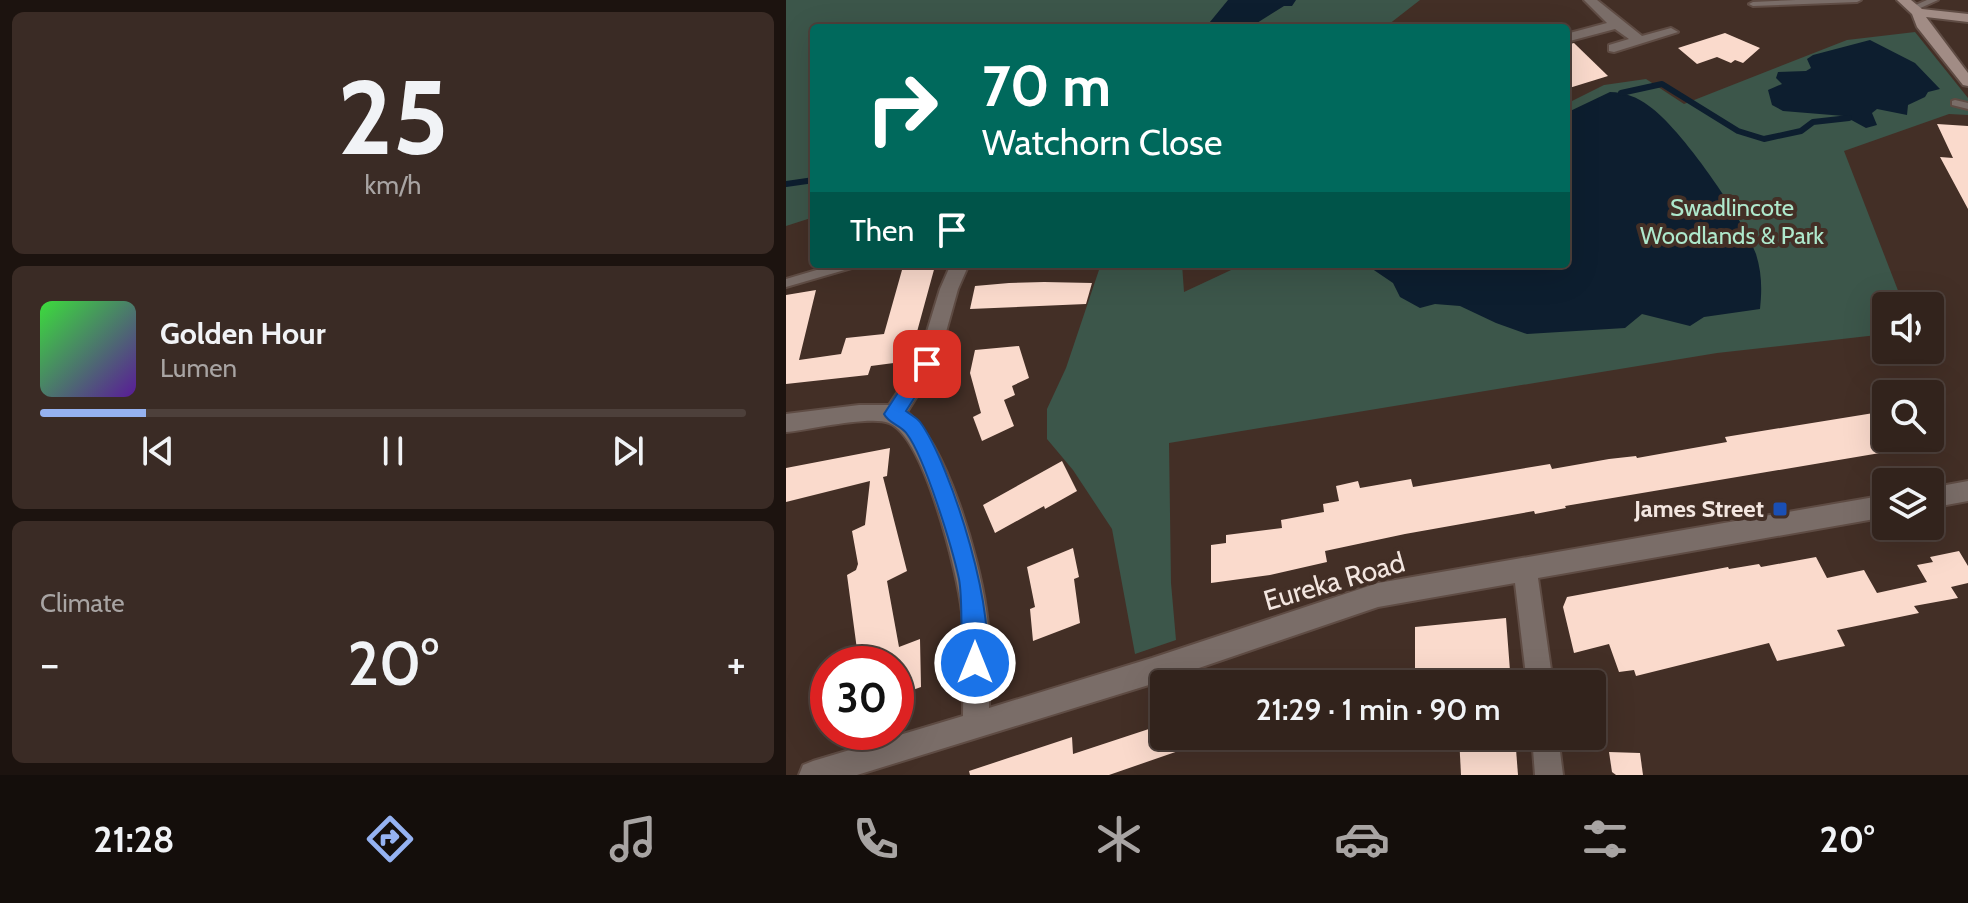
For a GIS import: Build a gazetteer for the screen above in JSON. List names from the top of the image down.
{
  "streets": {
    "street": ["Eureka Road"]
  },
  "parks": ["Swadlincote Woodlands & Park"],
  "places": {
    "transit": ["James Street"]
  },
  "page": {
    "tile": [
      ["25", "km/h"],
      "Climate"
    ],
    "turn": ["70 m", "Watchorn Close"],
    "then": "Then",
    "song": ["Golden Hour", "Lumen"],
    "heat": ["−", "20°", "+"],
    "limit": "30",
    "trip": "21:29 · 1 min · 90 m",
    "tabs": ["21:28", "20°"]
  }
}
